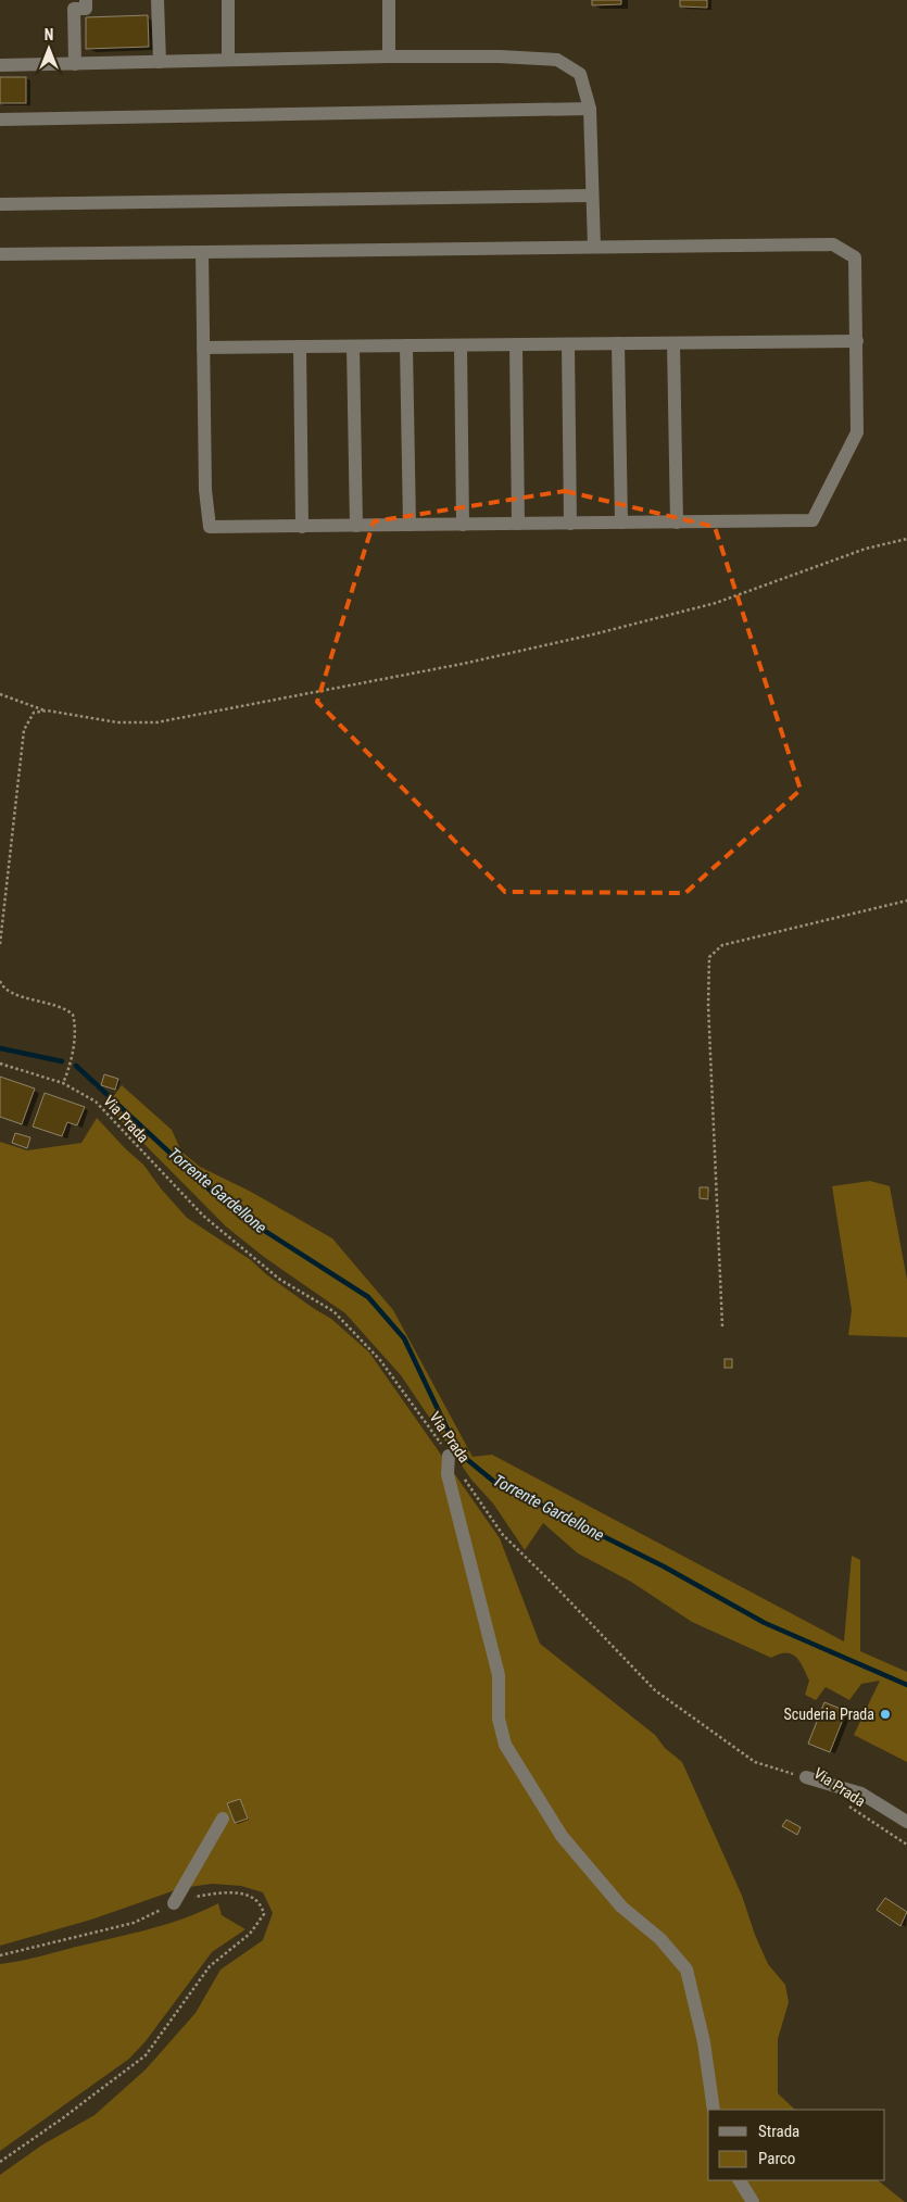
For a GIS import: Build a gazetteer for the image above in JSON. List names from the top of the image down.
{
  "streets": {
    "path": ["Via Prada"]
  },
  "water": ["Torrente Gardellone"],
  "places": ["Scuderia Prada"],
  "legend": ["Strada", "Parco"],
  "north": "top"
}
